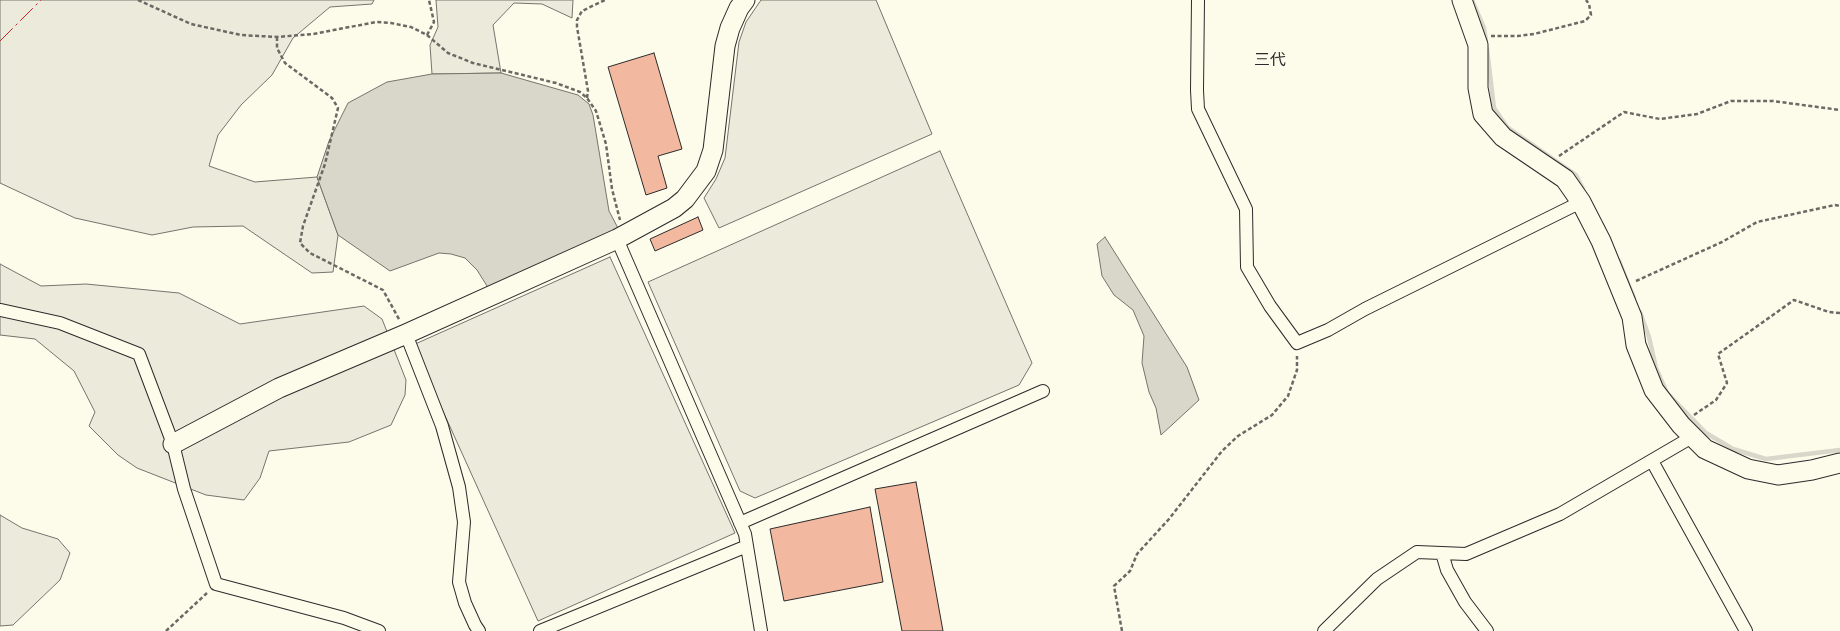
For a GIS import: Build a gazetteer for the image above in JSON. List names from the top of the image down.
{
  "districts": ["三代"]
}
